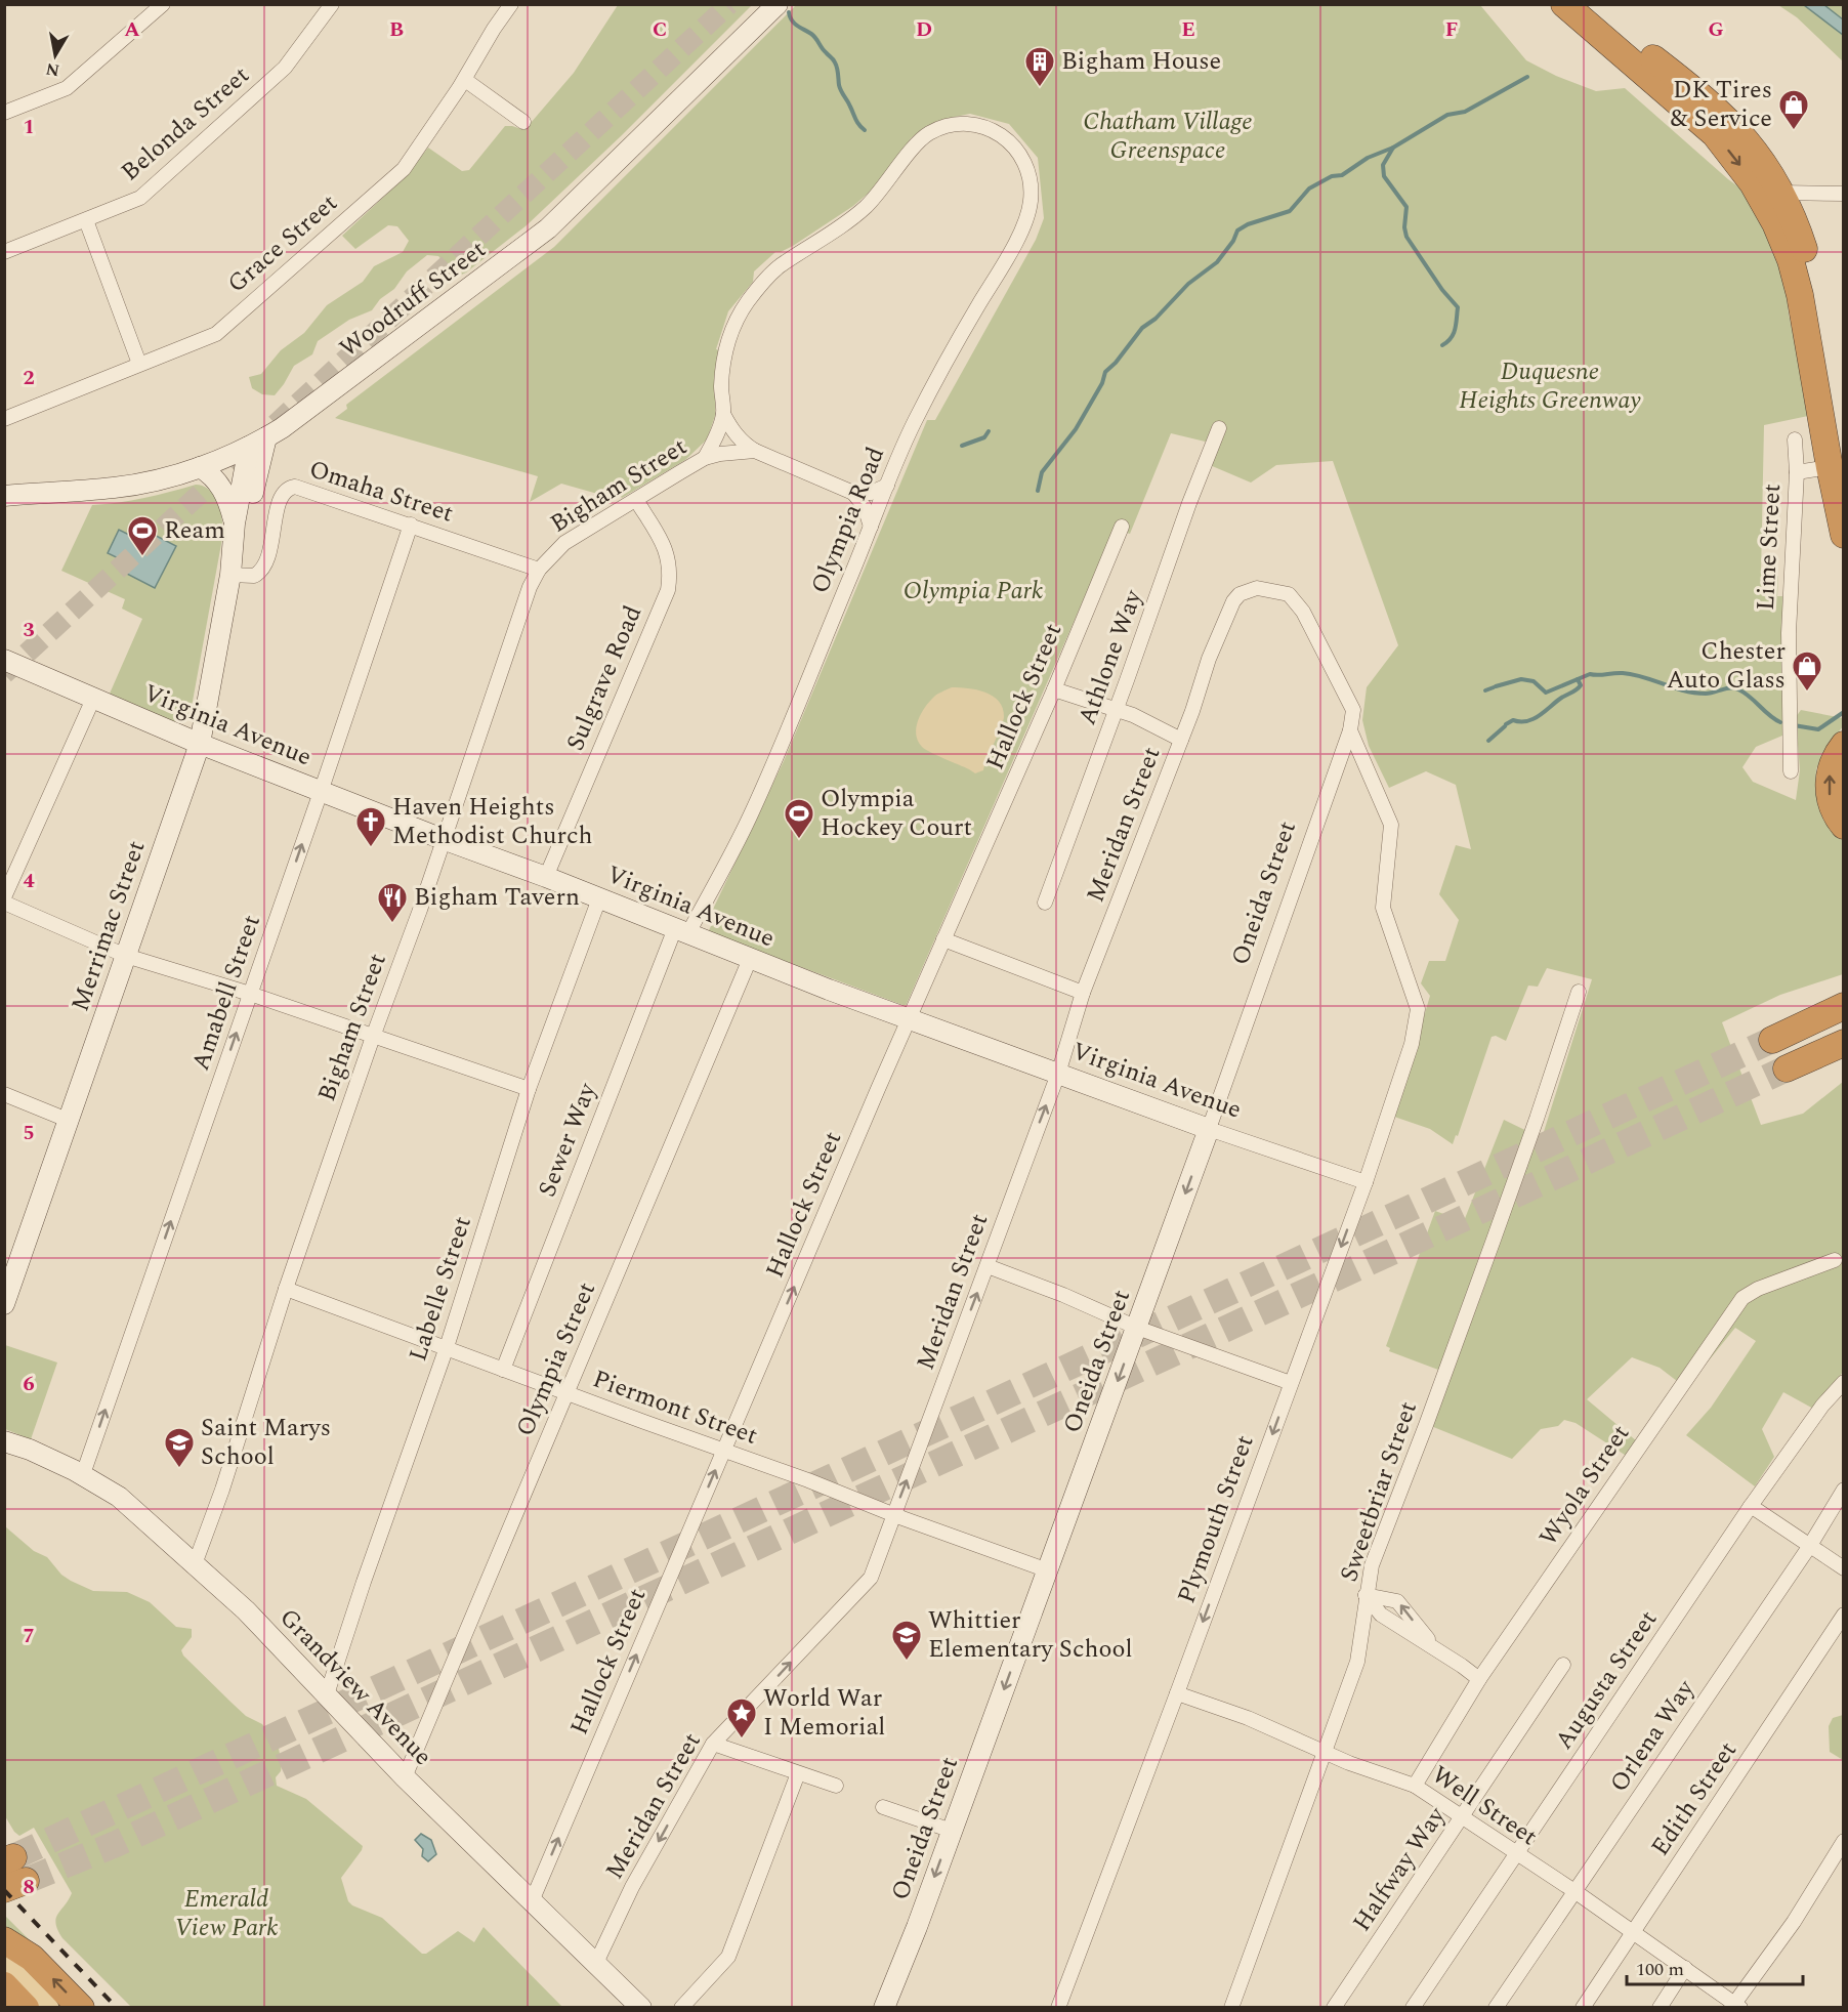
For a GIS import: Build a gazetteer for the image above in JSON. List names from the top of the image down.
{
  "streets": {
    "street": [
      "Belonda Street",
      "Grace Street",
      "Woodruff Street",
      "Bigham Street",
      "Omaha Street",
      "Olympia Road",
      "Lime Street",
      "Athlone Way",
      "Sulgrave Road",
      "Hallock Street",
      "Virginia Avenue",
      "Meridan Street",
      "Oneida Street",
      "Merrimac Street",
      "Amabell Street",
      "Sewer Way",
      "Labelle Street",
      "Olympia Street",
      "Piermont Street",
      "Wyola Street",
      "Sweetbriar Street",
      "Plymouth Street",
      "Augusta Street",
      "Grandview Avenue",
      "Orlena Way",
      "Edith Street",
      "Well Street",
      "Halfway Way"
    ]
  },
  "crossings": [
    ["Woodruff Street", "Merrimac Street"],
    ["Bigham Street", "Omaha Street"],
    ["Bigham Street", "Sulgrave Road"],
    ["Bigham Street", "Virginia Avenue"],
    ["Bigham Street", "Piermont Street"],
    ["Bigham Street", "Grandview Avenue"],
    ["Omaha Street", "Merrimac Street"],
    ["Omaha Street", "Amabell Street"],
    ["Olympia Road", "Virginia Avenue"],
    ["Olympia Road", "Sewer Way"],
    ["Sulgrave Road", "Virginia Avenue"],
    ["Hallock Street", "Virginia Avenue"],
    ["Hallock Street", "Piermont Street"],
    ["Hallock Street", "Grandview Avenue"],
    ["Virginia Avenue", "Meridan Street"],
    ["Virginia Avenue", "Oneida Street"],
    ["Virginia Avenue", "Merrimac Street"],
    ["Virginia Avenue", "Amabell Street"],
    ["Virginia Avenue", "Sewer Way"],
    ["Virginia Avenue", "Labelle Street"],
    ["Virginia Avenue", "Olympia Street"],
    ["Virginia Avenue", "Plymouth Street"],
    ["Meridan Street", "Oneida Street"],
    ["Meridan Street", "Piermont Street"],
    ["Meridan Street", "Plymouth Street"],
    ["Meridan Street", "Grandview Avenue"],
    ["Oneida Street", "Piermont Street"],
    ["Oneida Street", "Plymouth Street"],
    ["Amabell Street", "Grandview Avenue"],
    ["Sewer Way", "Piermont Street"],
    ["Labelle Street", "Piermont Street"],
    ["Labelle Street", "Grandview Avenue"],
    ["Olympia Street", "Piermont Street"],
    ["Olympia Street", "Grandview Avenue"],
    ["Wyola Street", "Well Street"],
    ["Sweetbriar Street", "Well Street"],
    ["Plymouth Street", "Well Street"],
    ["Augusta Street", "Well Street"],
    ["Orlena Way", "Well Street"],
    ["Edith Street", "Well Street"],
    ["Well Street", "Halfway Way"]
  ],
  "one_way": [
    "Hallock Street",
    "Oneida Street",
    "Amabell Street",
    "Plymouth Street"
  ],
  "parks": [
    "Chatham Village Greenspace",
    "Duquesne Heights Greenway",
    "Olympia Park",
    "Emerald View Park"
  ],
  "places": {
    "building": ["Bigham House"],
    "shop": ["DK Tires & Service", "Chester Auto Glass"],
    "sports": ["Ream", "Olympia Hockey Court"],
    "church": ["Haven Heights Methodist Church"],
    "restaurant": ["Bigham Tavern"],
    "school or university": ["Saint Marys School", "Whittier Elementary School"],
    "place": ["World War I Memorial"]
  },
  "scale_bar": "100 m",
  "north": "bottom",
  "grid": {
    "columns": [
      "A",
      "B",
      "C",
      "D",
      "E",
      "F",
      "G"
    ],
    "rows": [
      "1",
      "2",
      "3",
      "4",
      "5",
      "6",
      "7",
      "8"
    ]
  }
}
